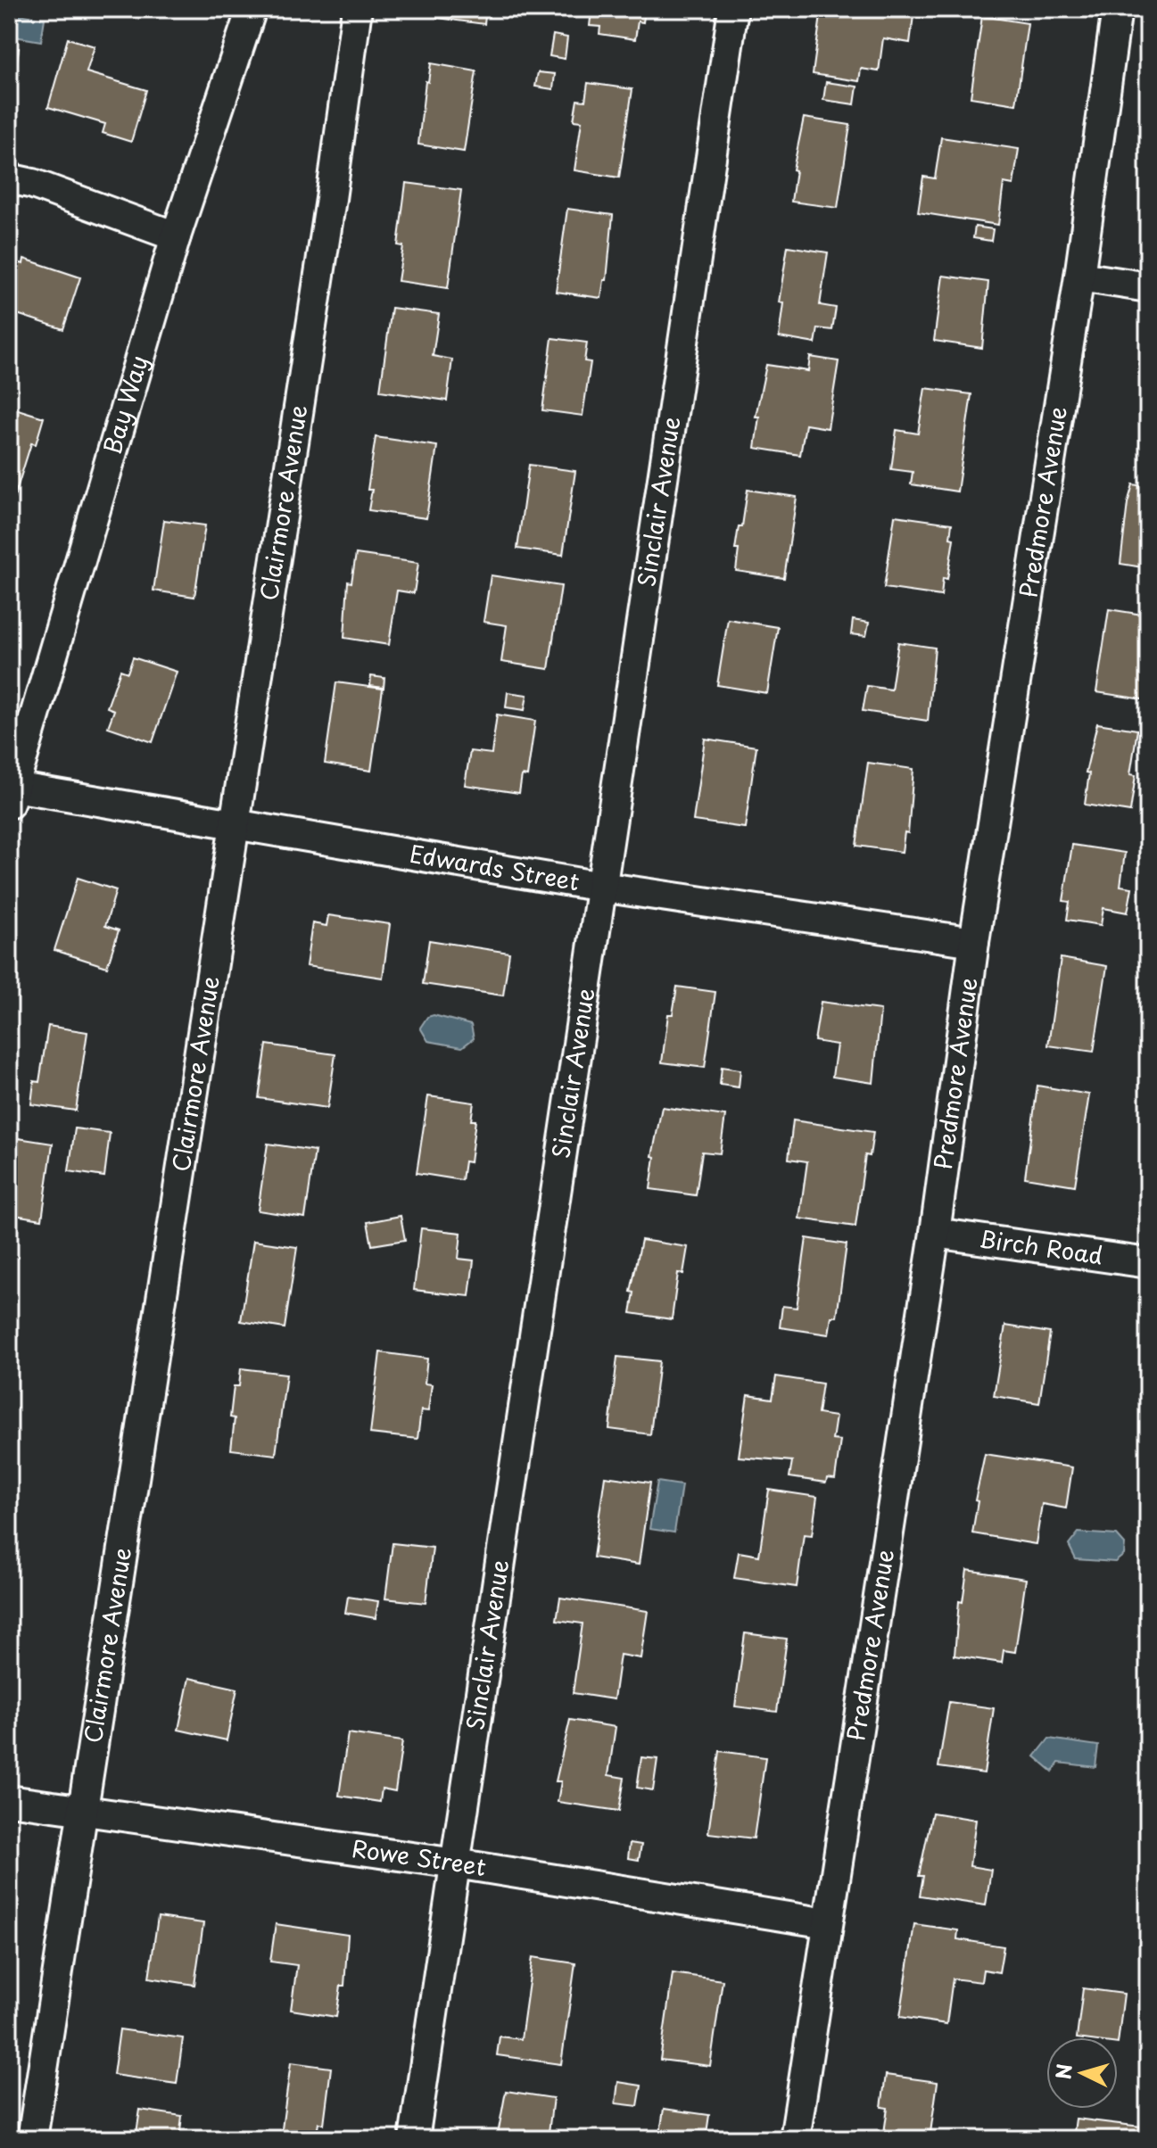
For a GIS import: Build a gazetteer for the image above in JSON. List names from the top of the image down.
{
  "streets": {
    "street": [
      "Bay Way",
      "Sinclair Avenue",
      "Predmore Avenue",
      "Clairmore Avenue",
      "Edwards Street",
      "Birch Road",
      "Rowe Street"
    ]
  },
  "crossings": [
    ["Bay Way", "Edwards Street"],
    ["Sinclair Avenue", "Edwards Street"],
    ["Sinclair Avenue", "Rowe Street"],
    ["Predmore Avenue", "Edwards Street"],
    ["Predmore Avenue", "Birch Road"],
    ["Predmore Avenue", "Rowe Street"],
    ["Clairmore Avenue", "Edwards Street"],
    ["Clairmore Avenue", "Rowe Street"]
  ],
  "north": "left"
}
